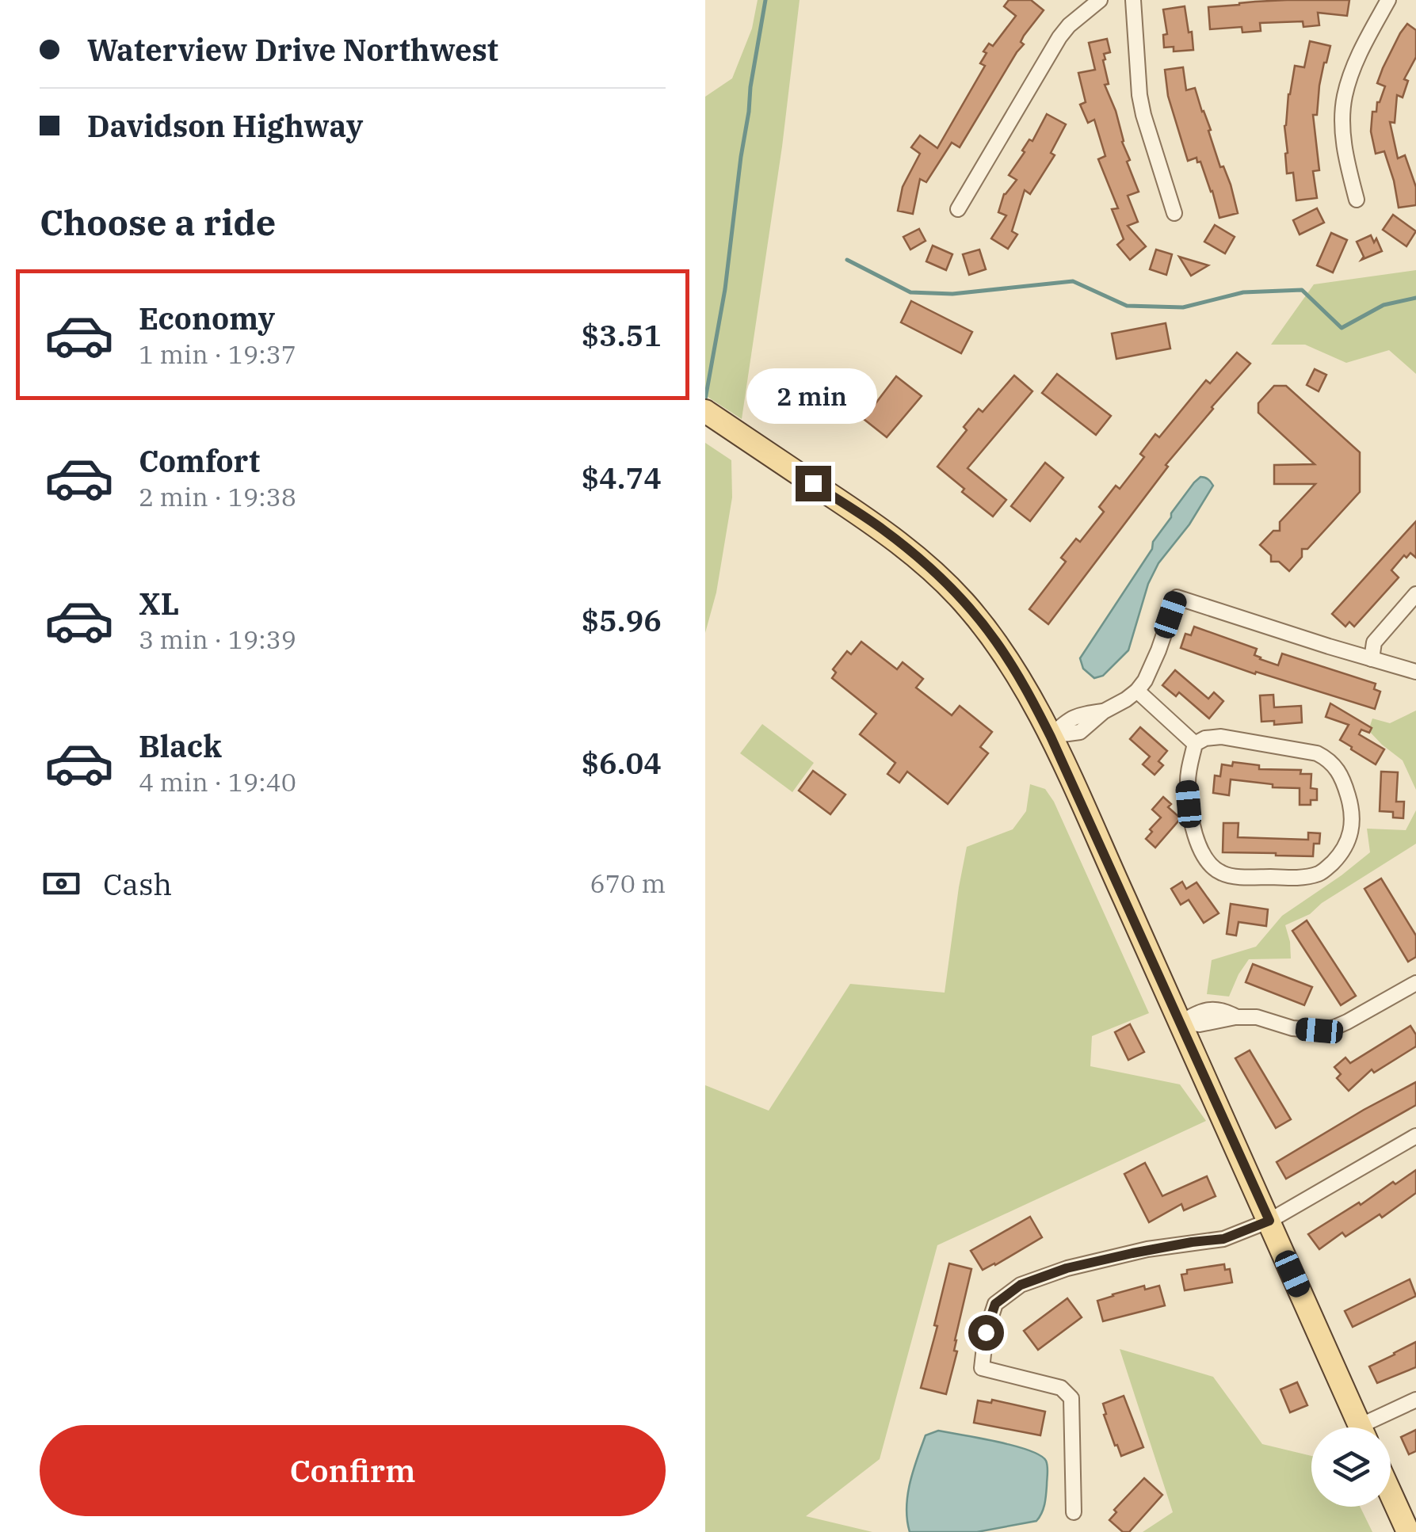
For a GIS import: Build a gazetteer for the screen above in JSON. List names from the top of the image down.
{
  "page": {
    "banner": ["Waterview Drive Northwest", "Davidson Highway"],
    "heading": "Choose a ride",
    "list": [
      {
        "name": "Economy",
        "note": "1 min · 19:37",
        "value": "$3.51"
      },
      {
        "name": "Comfort",
        "note": "2 min · 19:38",
        "value": "$4.74"
      },
      {
        "name": "XL",
        "note": "3 min · 19:39",
        "value": "$5.96"
      },
      {
        "name": "Black",
        "note": "4 min · 19:40",
        "value": "$6.04"
      }
    ],
    "bubble": "2 min",
    "pay": ["Cash", "670 m"],
    "buttons": "Confirm"
  }
}
